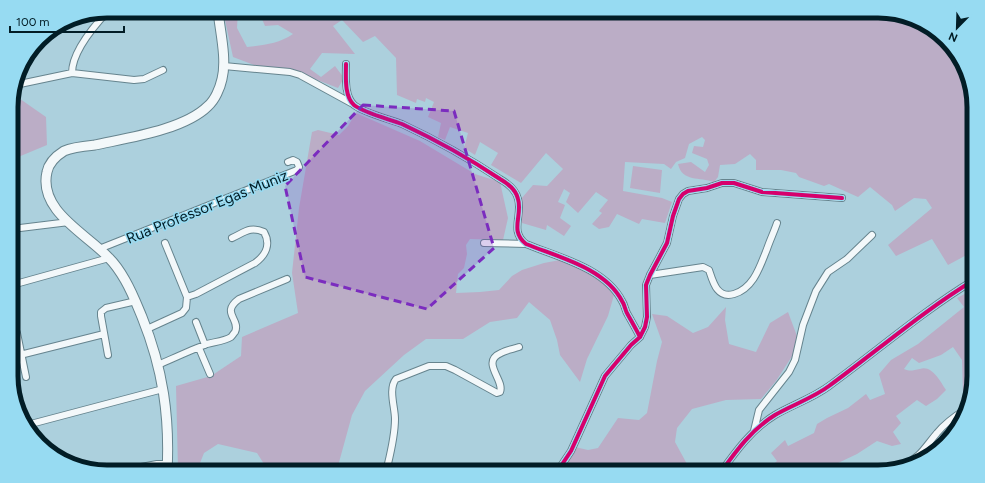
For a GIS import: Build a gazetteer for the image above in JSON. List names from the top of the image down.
{
  "streets": {
    "street": ["Rua Professor Egas Muniz"]
  },
  "scale_bar": "100 m",
  "north": "bottom left"
}
